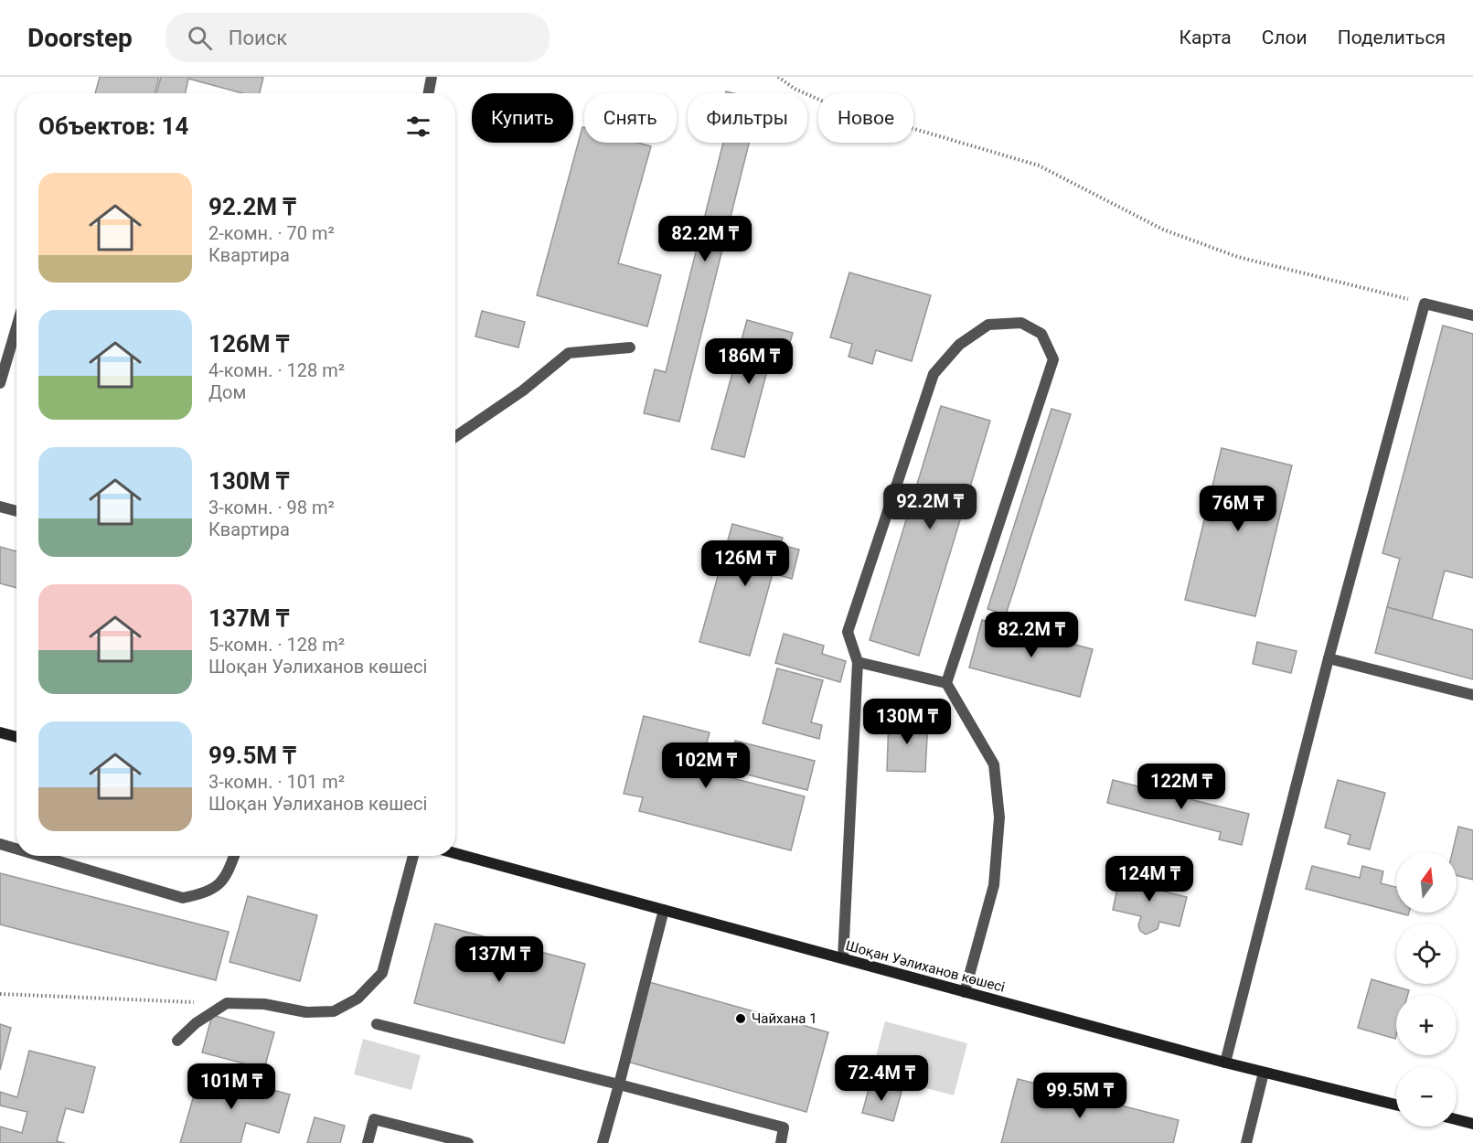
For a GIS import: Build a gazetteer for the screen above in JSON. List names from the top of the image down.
{
  "streets": {
    "main road": ["Шоқан Уәлиханов көшесі"]
  },
  "places": ["Чайхана 1"],
  "north": "top",
  "page": {
    "header": "Doorstep",
    "search": "Поиск",
    "nav": ["Карта", "Слои", "Поделиться"],
    "chip": [
      "Купить",
      "Снять",
      "Фильтры",
      "Новое"
    ],
    "heading": "Объектов: 14",
    "list": [
      {
        "name": "92.2M ₸",
        "note": "2-комн. · 70 m² · Квартира"
      },
      {
        "name": "126M ₸",
        "note": "4-комн. · 128 m² · Дом"
      },
      {
        "name": "130M ₸",
        "note": "3-комн. · 98 m² · Квартира"
      },
      {
        "name": "137M ₸",
        "note": "5-комн. · 128 m² · Шоқан Уәлиханов көшесі"
      },
      {
        "name": "99.5M ₸",
        "note": "3-комн. · 101 m² · Шоқан Уәлиханов көшесі"
      }
    ],
    "price": [
      "82.2M ₸",
      "186M ₸",
      "92.2M ₸",
      "76M ₸",
      "126M ₸",
      "82.2M ₸",
      "130M ₸",
      "102M ₸",
      "122M ₸",
      "124M ₸",
      "137M ₸",
      "72.4M ₸",
      "101M ₸",
      "99.5M ₸"
    ],
    "map_buttons": ["+", "−"]
  }
}
